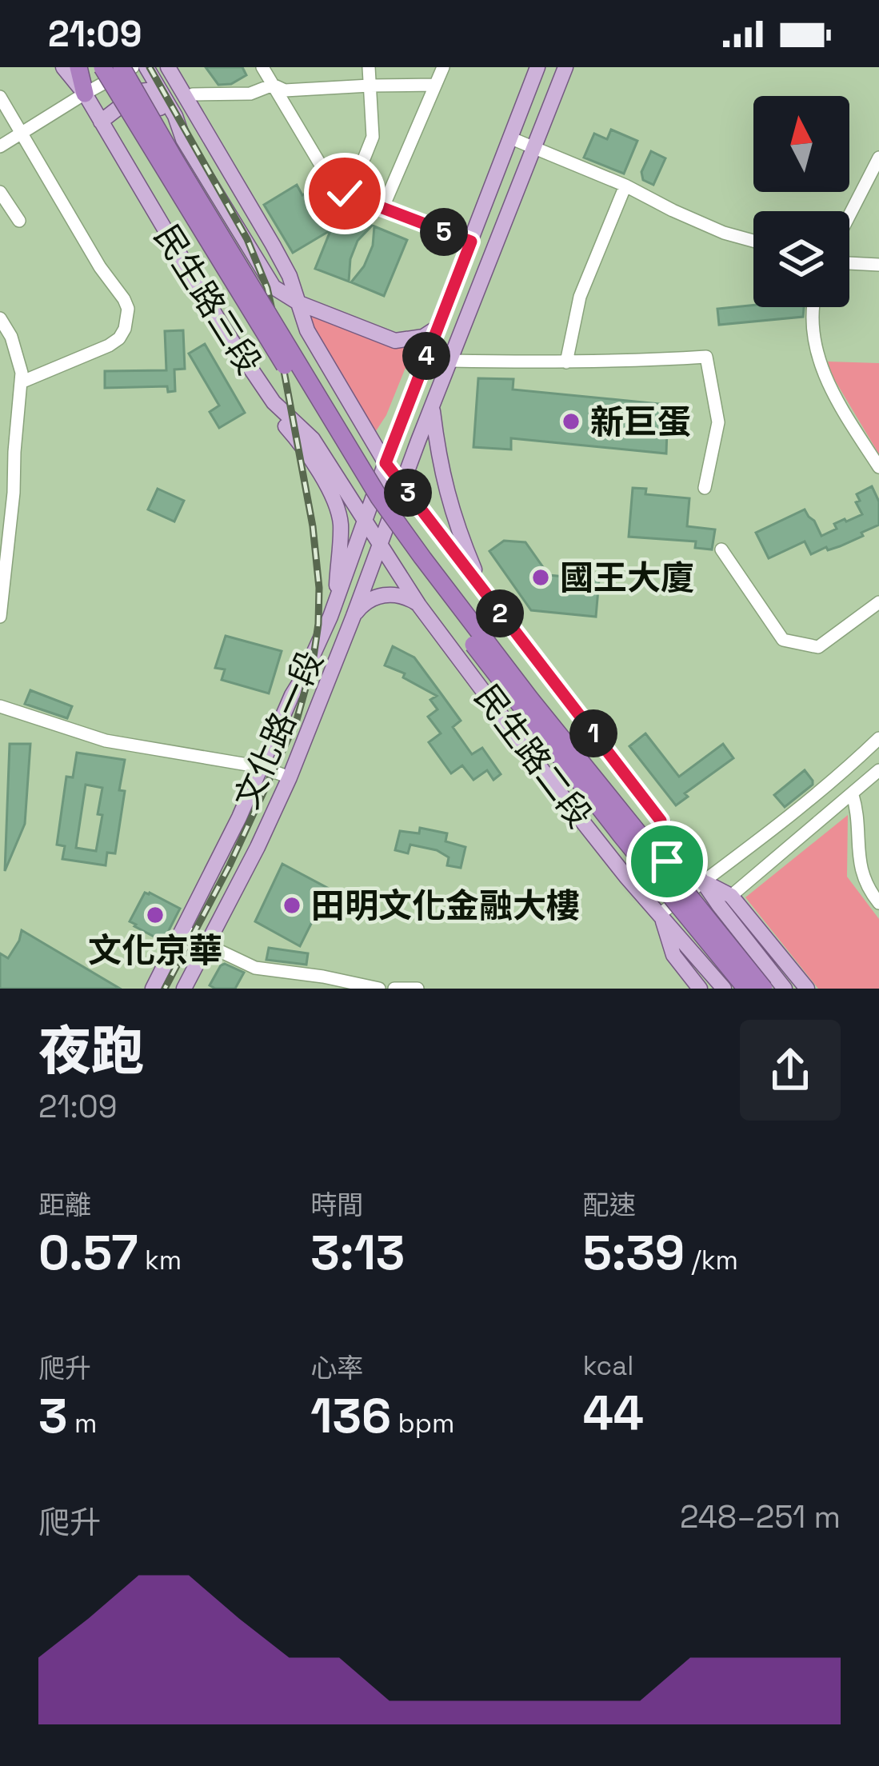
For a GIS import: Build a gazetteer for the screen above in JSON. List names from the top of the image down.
{
  "streets": {
    "main road": ["民生路三段", "文化路一段", "民生路二段"]
  },
  "crossings": [
    ["民生路三段", "文化路一段"],
    ["民生路三段", "民生路二段"],
    ["文化路一段", "民生路二段"]
  ],
  "places": [
    "新巨蛋",
    "國王大廈",
    "田明文化金融大樓",
    "文化京華"
  ],
  "north": "top",
  "page": {
    "status": "21:09",
    "pins": [
      "5",
      "4",
      "3",
      "2",
      "1"
    ],
    "heading": ["夜跑", "21:09"],
    "stats": [
      ["距離", "0.57 km"],
      ["時間", "3:13"],
      ["配速", "5:39 /km"],
      ["爬升", "3 m"],
      ["心率", "136 bpm"],
      ["kcal", "44"]
    ],
    "chart": ["爬升", "248–251 m"]
  }
}
